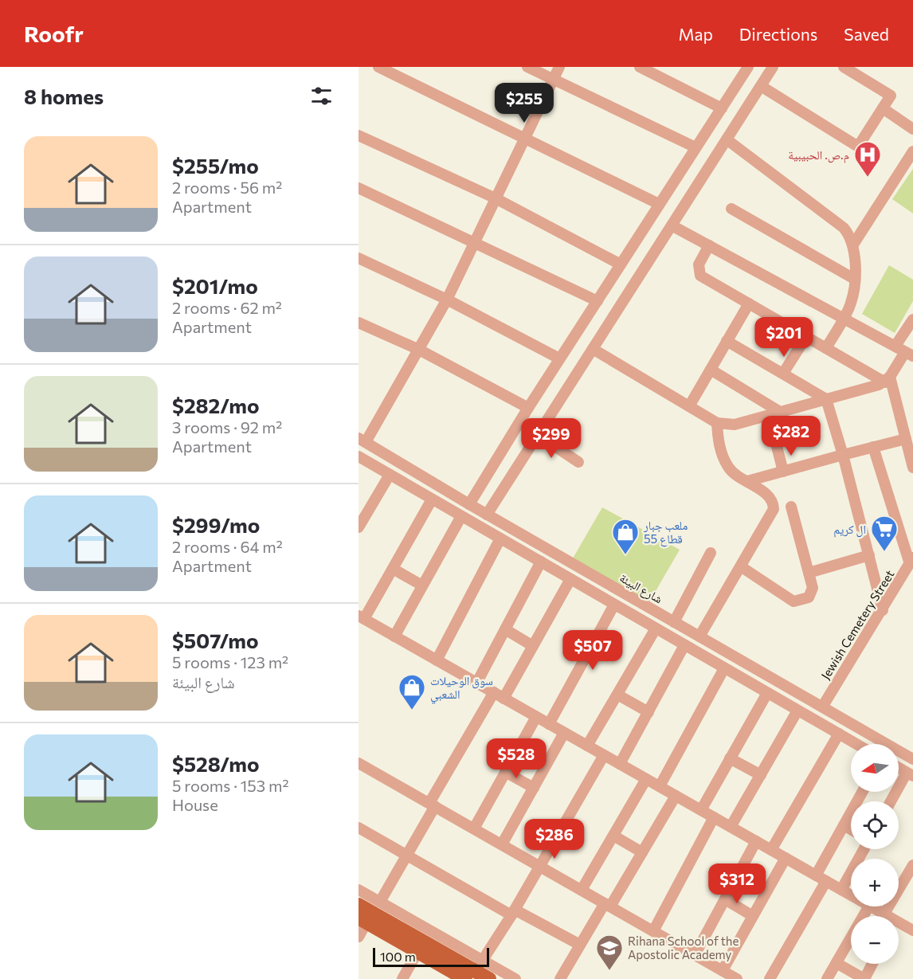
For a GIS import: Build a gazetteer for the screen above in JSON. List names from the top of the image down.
{
  "streets": {
    "street": ["شارع البيئة", "Jewish Cemetery Street"]
  },
  "crossings": [
    ["شارع البيئة", "Jewish Cemetery Street"]
  ],
  "places": {
    "hospital": ["م.ص. الحبيبية"],
    "supermarket": ["ال كريم"],
    "shop": ["ملعب جبار قطاع 55", "سوق الوحيلات الشعبي"],
    "school or university": ["Rihana School of the Apostolic Academy"]
  },
  "scale_bar": "100 m",
  "north": "left",
  "page": {
    "header": "Roofr",
    "nav": ["Map", "Directions", "Saved"],
    "heading": "8 homes",
    "price": [
      "$255",
      "$201",
      "$282",
      "$299",
      "$507",
      "$528",
      "$286",
      "$312"
    ],
    "list": [
      {
        "name": "$255/mo",
        "note": "2 rooms · 56 m² · Apartment"
      },
      {
        "name": "$201/mo",
        "note": "2 rooms · 62 m² · Apartment"
      },
      {
        "name": "$282/mo",
        "note": "3 rooms · 92 m² · Apartment"
      },
      {
        "name": "$299/mo",
        "note": "2 rooms · 64 m² · Apartment"
      },
      {
        "name": "$507/mo",
        "note": "5 rooms · 123 m² · شارع البيئة"
      },
      {
        "name": "$528/mo",
        "note": "5 rooms · 153 m² · House"
      }
    ],
    "map_buttons": ["+", "−"],
    "scale": "100 m"
  }
}
